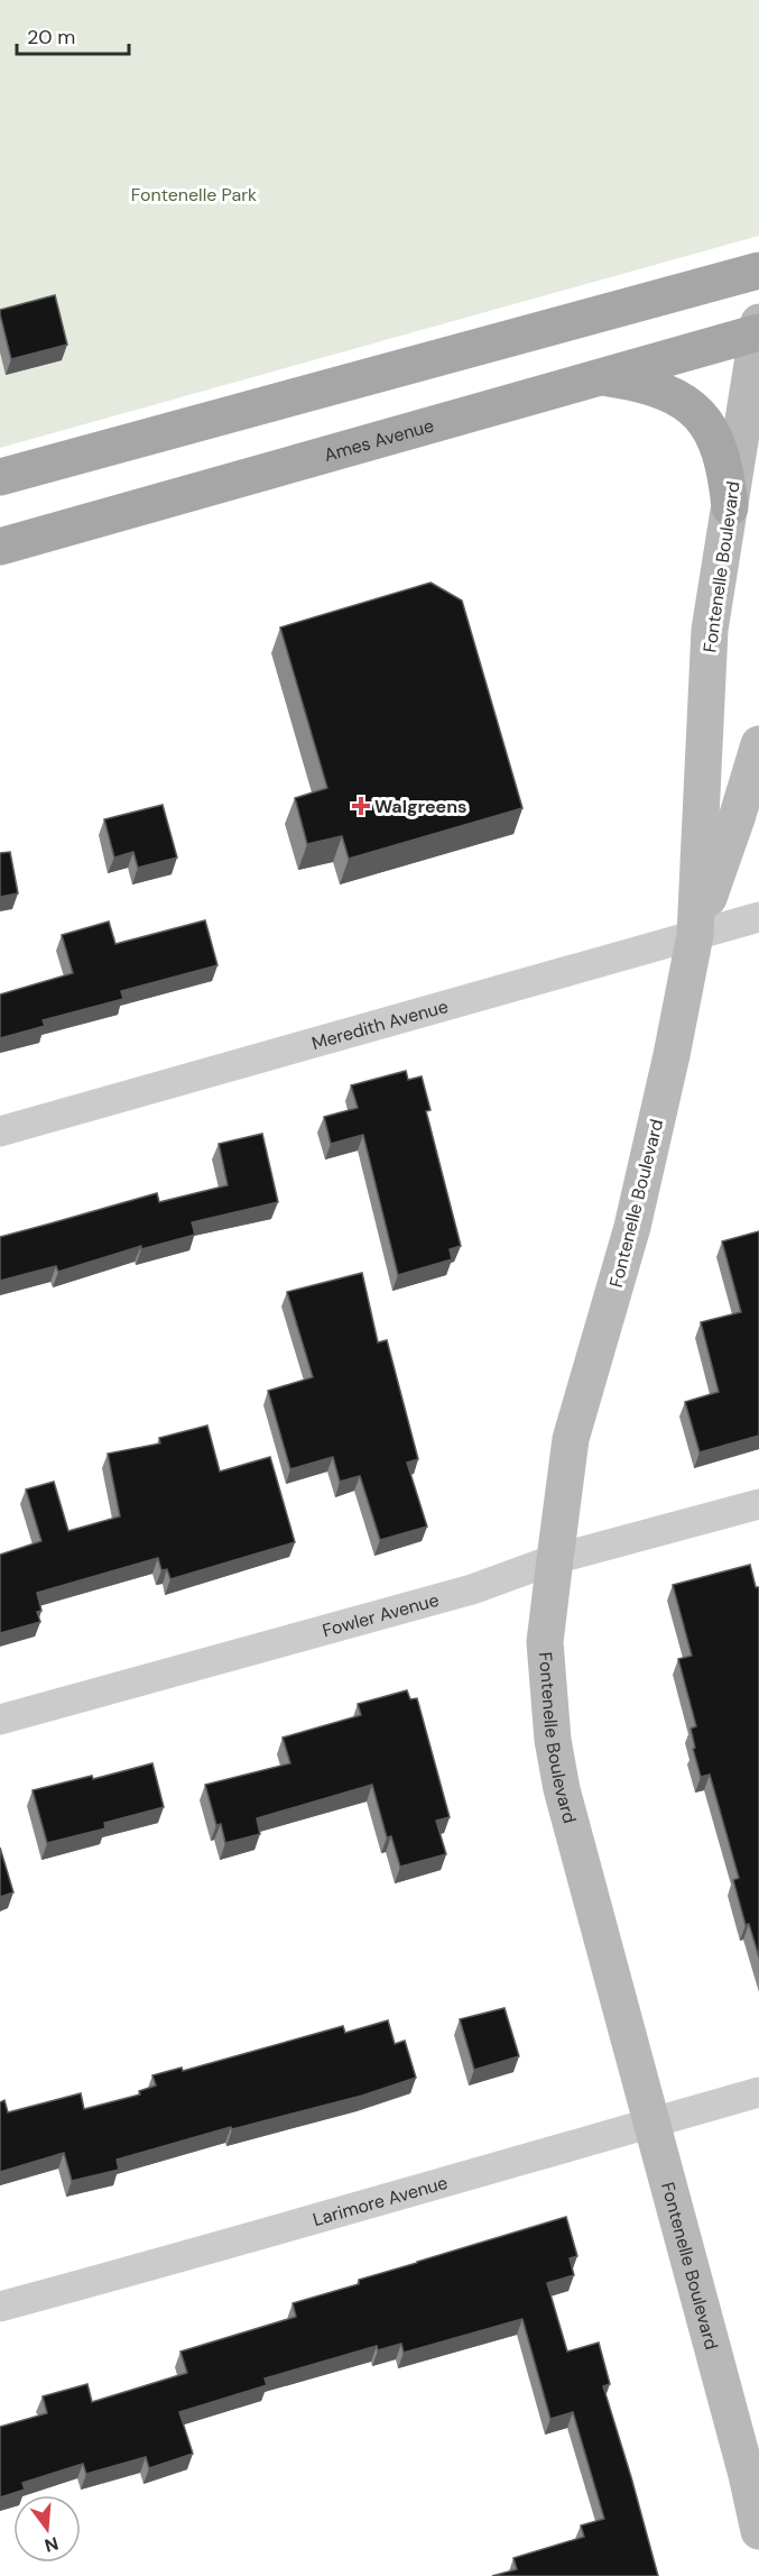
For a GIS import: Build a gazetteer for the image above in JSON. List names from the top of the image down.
{
  "streets": {
    "main road": ["Ames Avenue", "Fontenelle Boulevard"],
    "street": ["Meredith Avenue", "Fowler Avenue", "Larimore Avenue"]
  },
  "crossings": [
    ["Ames Avenue", "Fontenelle Boulevard"],
    ["Fontenelle Boulevard", "Meredith Avenue"],
    ["Fontenelle Boulevard", "Fowler Avenue"],
    ["Fontenelle Boulevard", "Larimore Avenue"]
  ],
  "parks": ["Fontenelle Park"],
  "places": {
    "health": ["Walgreens"]
  },
  "scale_bar": "20 m",
  "north": "bottom"
}
